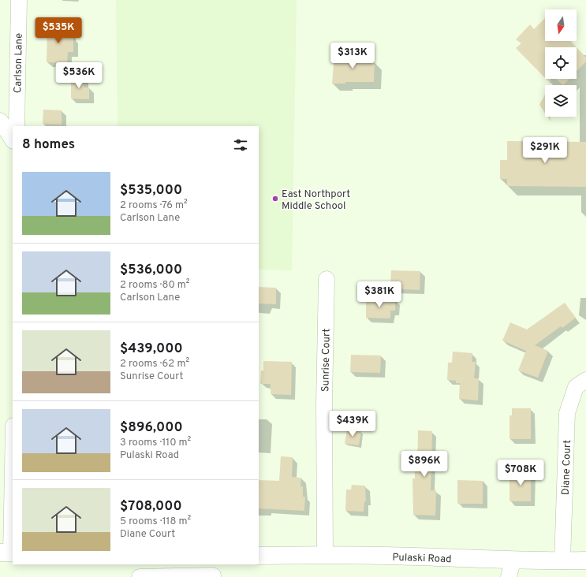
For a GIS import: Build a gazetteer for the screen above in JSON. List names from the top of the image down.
{
  "streets": {
    "main road": ["Pulaski Road"],
    "street": ["Carlson Lane", "Sunrise Court", "Diane Court"]
  },
  "crossings": [
    ["Sunrise Court", "Pulaski Road"],
    ["Diane Court", "Pulaski Road"]
  ],
  "places": ["East Northport Middle School"],
  "north": "bottom",
  "page": {
    "price": [
      "$535K",
      "$313K",
      "$536K",
      "$291K",
      "$381K",
      "$439K",
      "$896K",
      "$708K"
    ],
    "heading": "8 homes",
    "list": [
      {
        "name": "$535,000",
        "note": "2 rooms · 76 m² · Carlson Lane"
      },
      {
        "name": "$536,000",
        "note": "2 rooms · 80 m² · Carlson Lane"
      },
      {
        "name": "$439,000",
        "note": "2 rooms · 62 m² · Sunrise Court"
      },
      {
        "name": "$896,000",
        "note": "3 rooms · 110 m² · Pulaski Road"
      },
      {
        "name": "$708,000",
        "note": "5 rooms · 118 m² · Diane Court"
      }
    ]
  }
}
